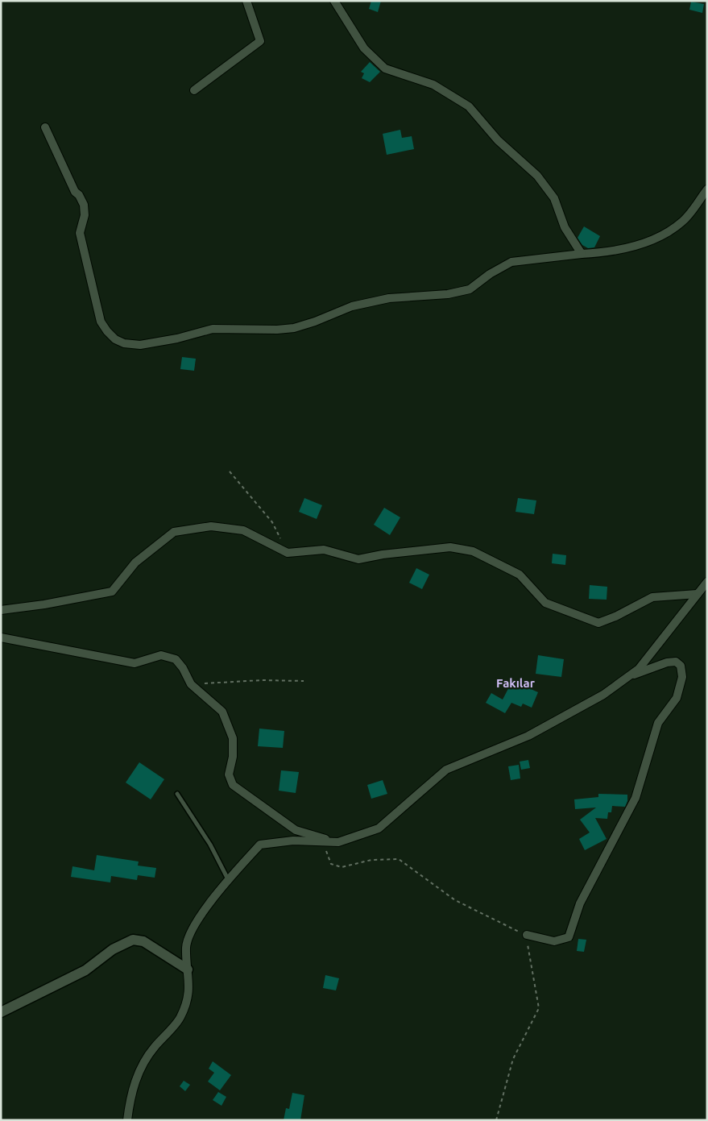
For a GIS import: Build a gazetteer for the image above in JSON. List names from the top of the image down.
{
  "districts": ["Fakılar"]
}
